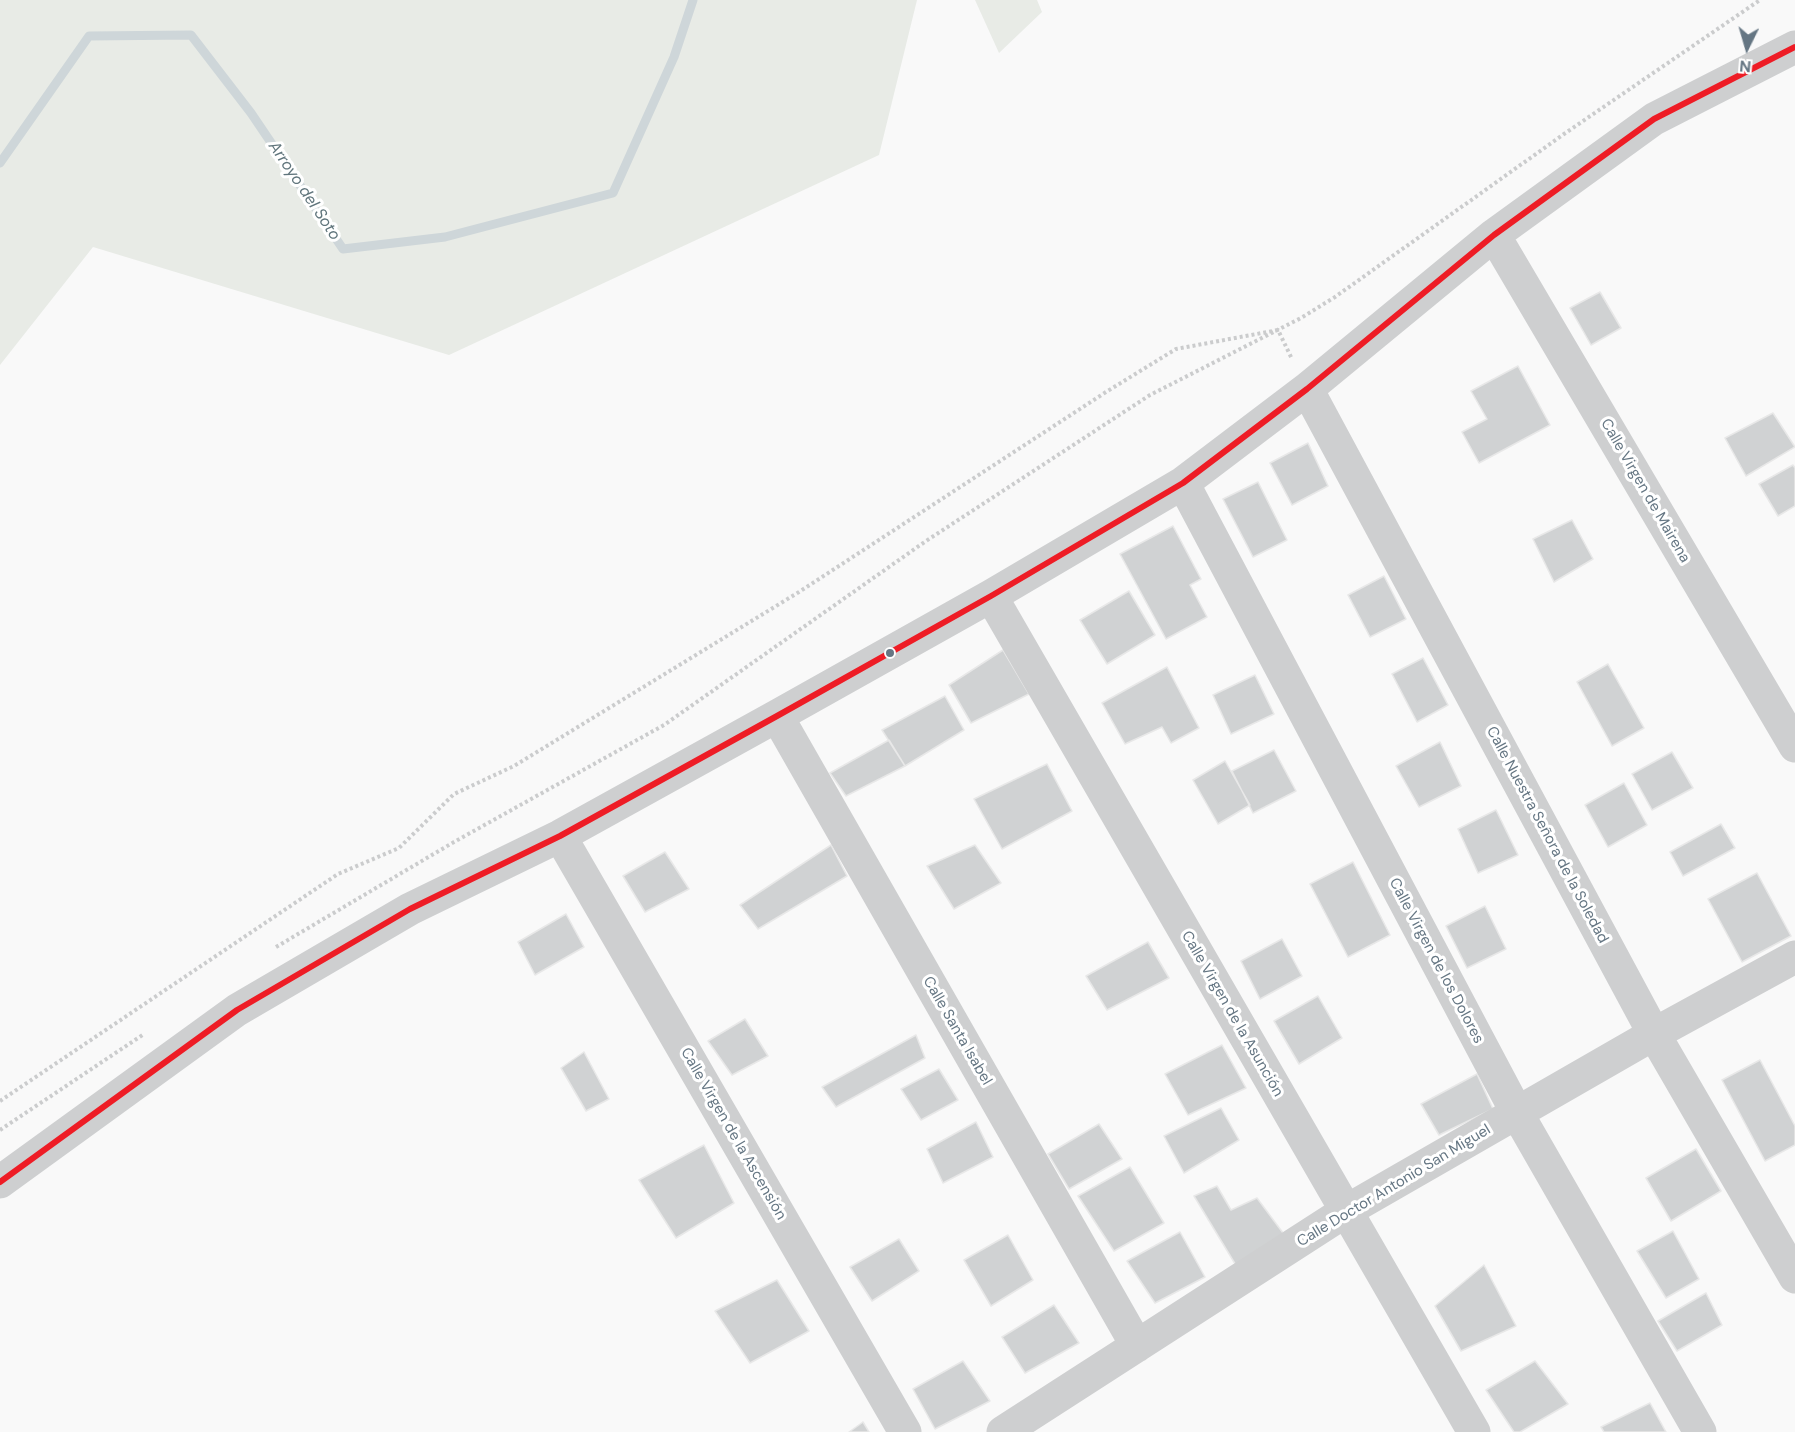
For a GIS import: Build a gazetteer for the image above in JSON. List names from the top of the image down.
{
  "streets": {
    "street": [
      "Calle Virgen de Mairena",
      "Calle Nuestra Señora de la Soledad",
      "Calle Virgen de los Dolores",
      "Calle Virgen de la Asunción",
      "Calle Santa Isabel",
      "Calle Virgen de la Ascensión",
      "Calle Doctor Antonio San Miguel"
    ]
  },
  "crossings": [
    ["Calle Nuestra Señora de la Soledad", "Calle Doctor Antonio San Miguel"],
    ["Calle Virgen de los Dolores", "Calle Doctor Antonio San Miguel"],
    ["Calle Virgen de la Asunción", "Calle Doctor Antonio San Miguel"],
    ["Calle Santa Isabel", "Calle Doctor Antonio San Miguel"]
  ],
  "water": ["Arroyo del Soto"],
  "north": "bottom"
}
